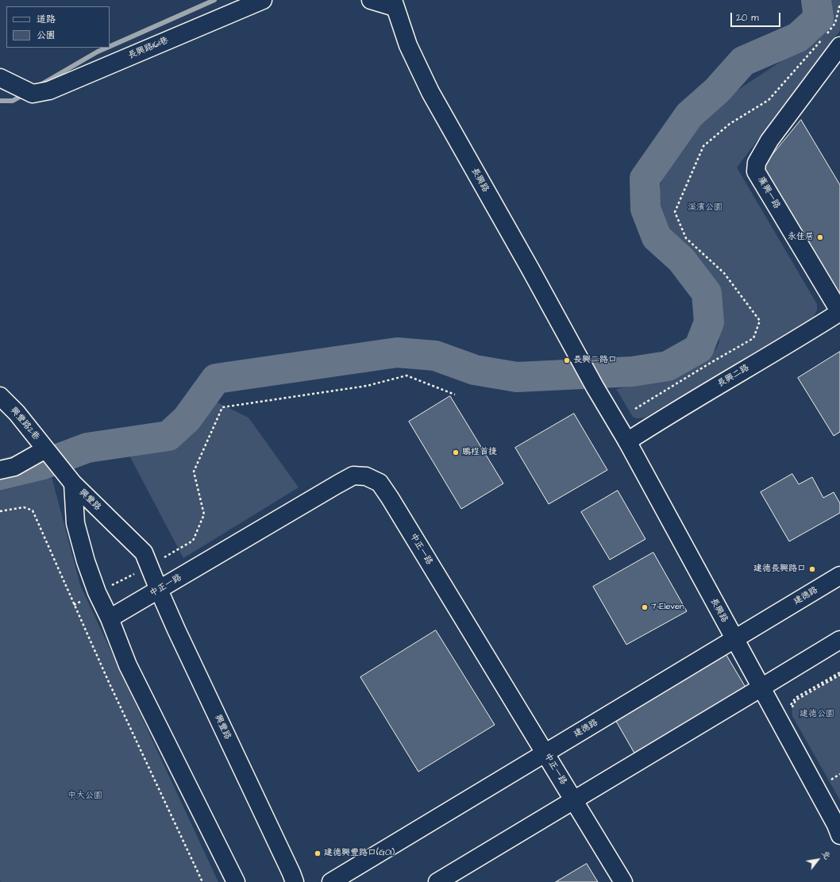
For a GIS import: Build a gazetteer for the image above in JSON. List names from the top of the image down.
{
  "streets": {
    "street": [
      "長興路161巷",
      "長興路",
      "廣興一路",
      "長興二路",
      "興豐路2巷",
      "興豐路",
      "中正一路",
      "建德路"
    ]
  },
  "crossings": [
    ["長興路", "長興二路"],
    ["長興路", "建德路"],
    ["廣興一路", "長興二路"],
    ["興豐路2巷", "興豐路"],
    ["興豐路", "中正一路"],
    ["中正一路", "建德路"]
  ],
  "parks": ["溪濱公園", "建德公園", "中大公園"],
  "places": [
    "永佳居",
    "長興二路口",
    "鵬程首捷",
    "建德長興路口",
    "7-Eleven",
    "建德興豐路口(G01)"
  ],
  "legend": ["道路", "公園"],
  "scale_bar": "20 m",
  "north": "top right"
}
